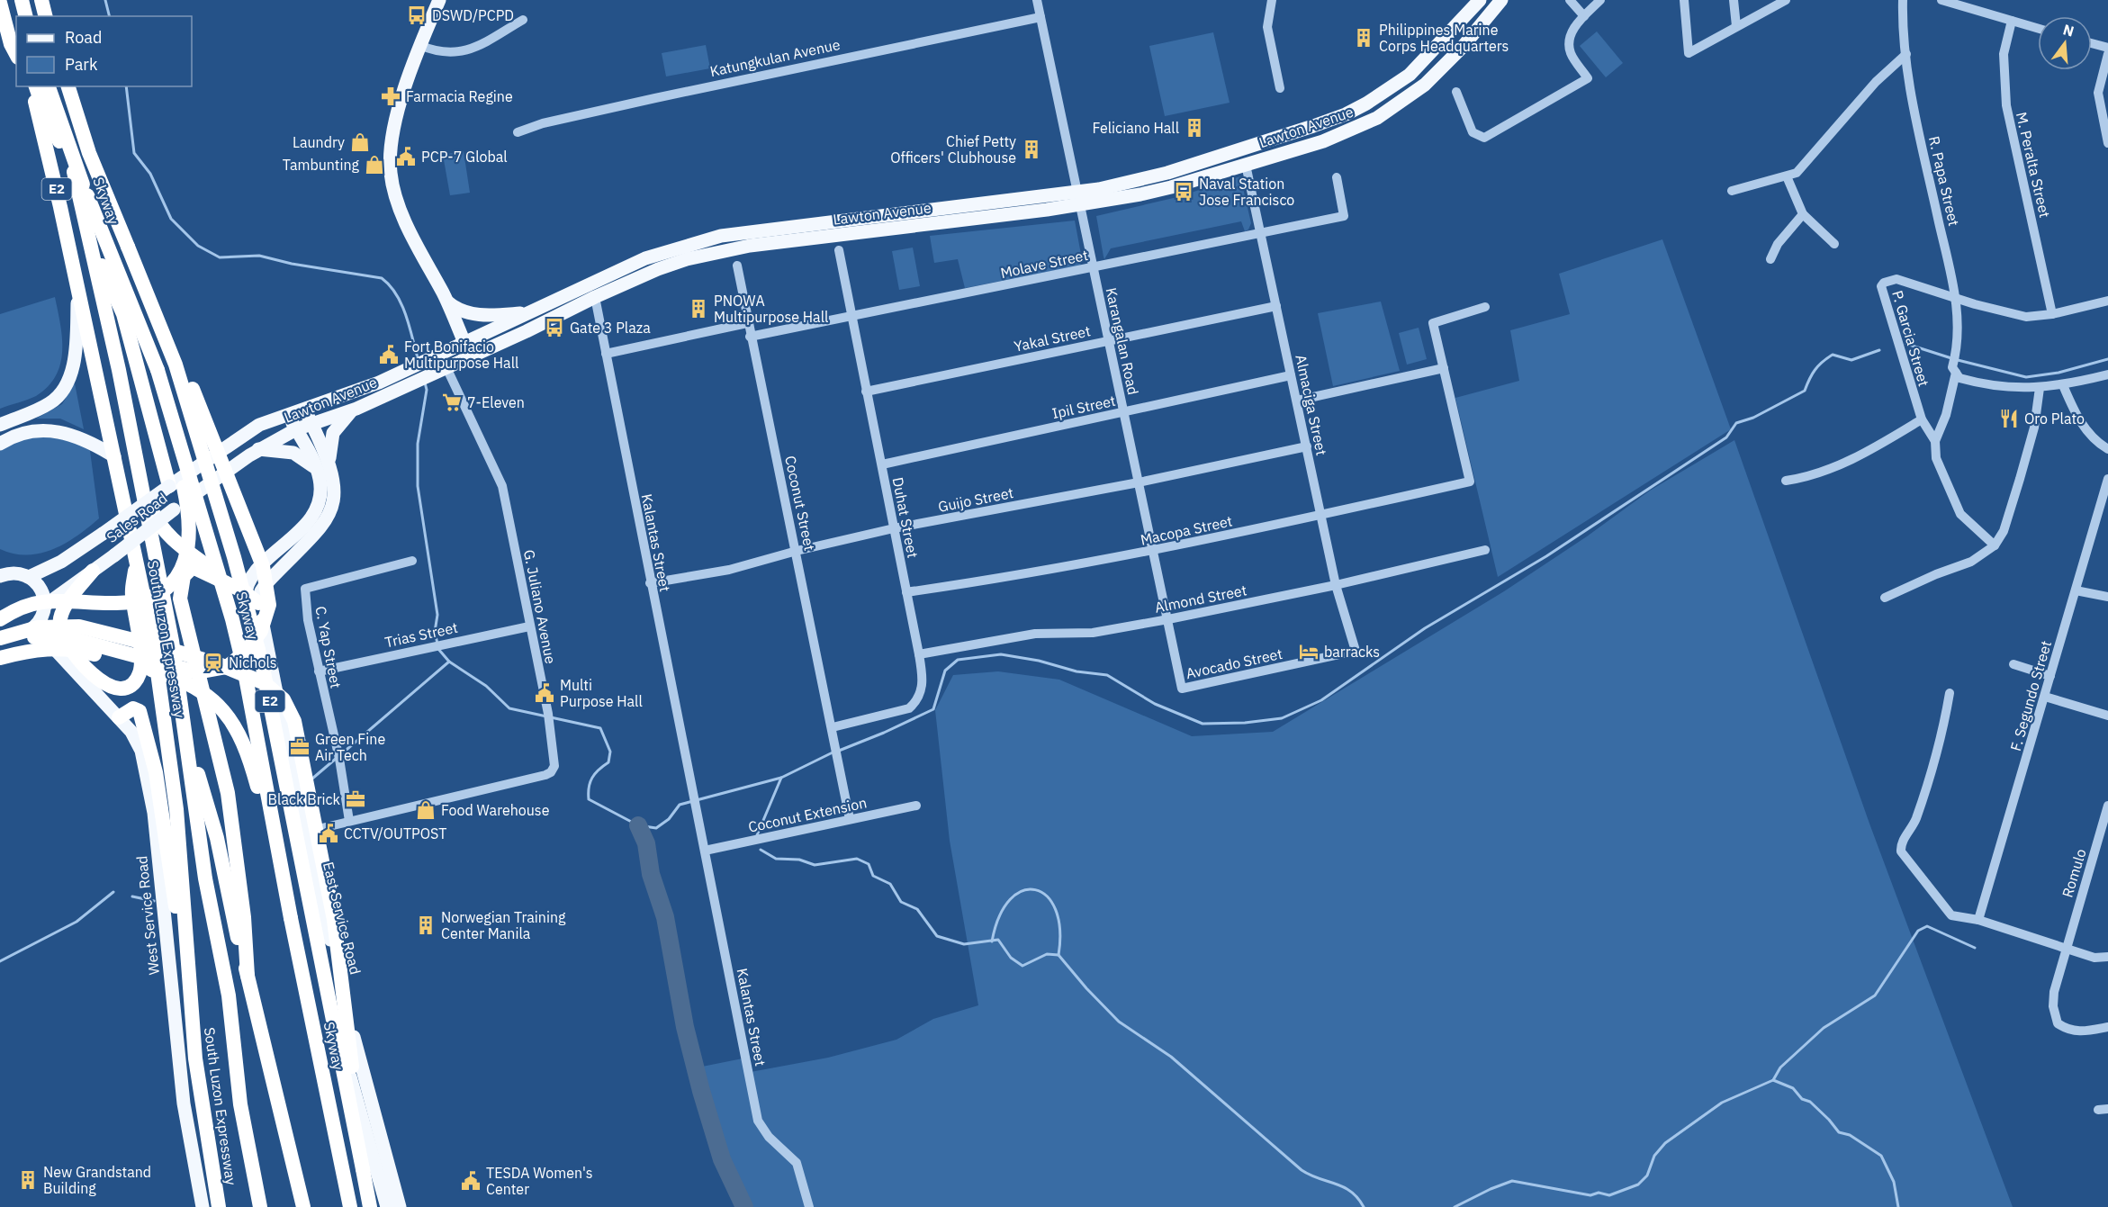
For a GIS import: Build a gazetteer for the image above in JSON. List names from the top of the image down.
{
  "streets": {
    "highway": ["E2", "Skyway", "South Luzon Expressway"],
    "main road": [
      "Lawton Avenue",
      "Sales Road",
      "West Service Road",
      "East Service Road"
    ],
    "street": [
      "Katungkulan Avenue",
      "M. Peralta Street",
      "R. Papa Street",
      "Molave Street",
      "Yakal Street",
      "P. Garcia Street",
      "Karangalan Road",
      "Almaciga Street",
      "Ipil Street",
      "Guijo Street",
      "Coconut Street",
      "Duhat Street",
      "Macopa Street",
      "Kalantas Street",
      "Almond Street",
      "G. Juliano Avenue",
      "Trias Street",
      "C. Yap Street",
      "Avocado Street",
      "F. Segundo Street",
      "Coconut Extension",
      "Romulo"
    ]
  },
  "crossings": [
    ["Katungkulan Avenue", "Karangalan Road"],
    ["Lawton Avenue", "Karangalan Road"],
    ["Lawton Avenue", "Almaciga Street"],
    ["Lawton Avenue", "Sales Road"],
    ["Lawton Avenue", "Kalantas Street"],
    ["Lawton Avenue", "G. Juliano Avenue"],
    ["M. Peralta Street", "P. Garcia Street"],
    ["R. Papa Street", "P. Garcia Street"],
    ["Molave Street", "Karangalan Road"],
    ["Molave Street", "Almaciga Street"],
    ["Molave Street", "Coconut Street"],
    ["Molave Street", "Duhat Street"],
    ["Yakal Street", "Karangalan Road"],
    ["Yakal Street", "Almaciga Street"],
    ["Yakal Street", "Duhat Street"],
    ["Karangalan Road", "Ipil Street"],
    ["Karangalan Road", "Guijo Street"],
    ["Karangalan Road", "Macopa Street"],
    ["Karangalan Road", "Almond Street"],
    ["Karangalan Road", "Avocado Street"],
    ["Almaciga Street", "Ipil Street"],
    ["Almaciga Street", "Guijo Street"],
    ["Almaciga Street", "Macopa Street"],
    ["Almaciga Street", "Almond Street"],
    ["Almaciga Street", "Avocado Street"],
    ["Ipil Street", "Duhat Street"],
    ["Guijo Street", "Coconut Street"],
    ["Guijo Street", "Duhat Street"],
    ["Guijo Street", "Kalantas Street"],
    ["Coconut Street", "Duhat Street"],
    ["Coconut Street", "Coconut Extension"],
    ["Sales Road", "West Service Road"],
    ["Duhat Street", "Macopa Street"],
    ["Duhat Street", "Almond Street"],
    ["Kalantas Street", "Coconut Extension"],
    ["G. Juliano Avenue", "Trias Street"],
    ["G. Juliano Avenue", "C. Yap Street"],
    ["G. Juliano Avenue", "East Service Road"],
    ["Trias Street", "C. Yap Street"]
  ],
  "places": {
    "bus stop": ["DSWD/PCPD", "Naval Station Jose Francisco", "Gate 3 Plaza"],
    "building": [
      "Philippines Marine Corps Headquarters",
      "Feliciano Hall",
      "Chief Petty Officers' Clubhouse",
      "PNOWA Multipurpose Hall",
      "Norwegian Training Center Manila",
      "New Grandstand Building"
    ],
    "pharmacy": ["Farmacia Regine"],
    "shop": ["Laundry", "Tambunting", "Food Warehouse"],
    "public building": [
      "PCP-7 Global",
      "Fort Bonifacio Multipurpose Hall",
      "Multi Purpose Hall",
      "CCTV/OUTPOST",
      "TESDA Women's Center"
    ],
    "supermarket": ["7-Eleven"],
    "restaurant": ["Oro Plato"],
    "hotel": ["barracks"],
    "station": ["Nichols"],
    "office": ["Green Fine Air Tech", "Black Brick"]
  },
  "legend": ["Road", "Park"],
  "north": "top"
}
